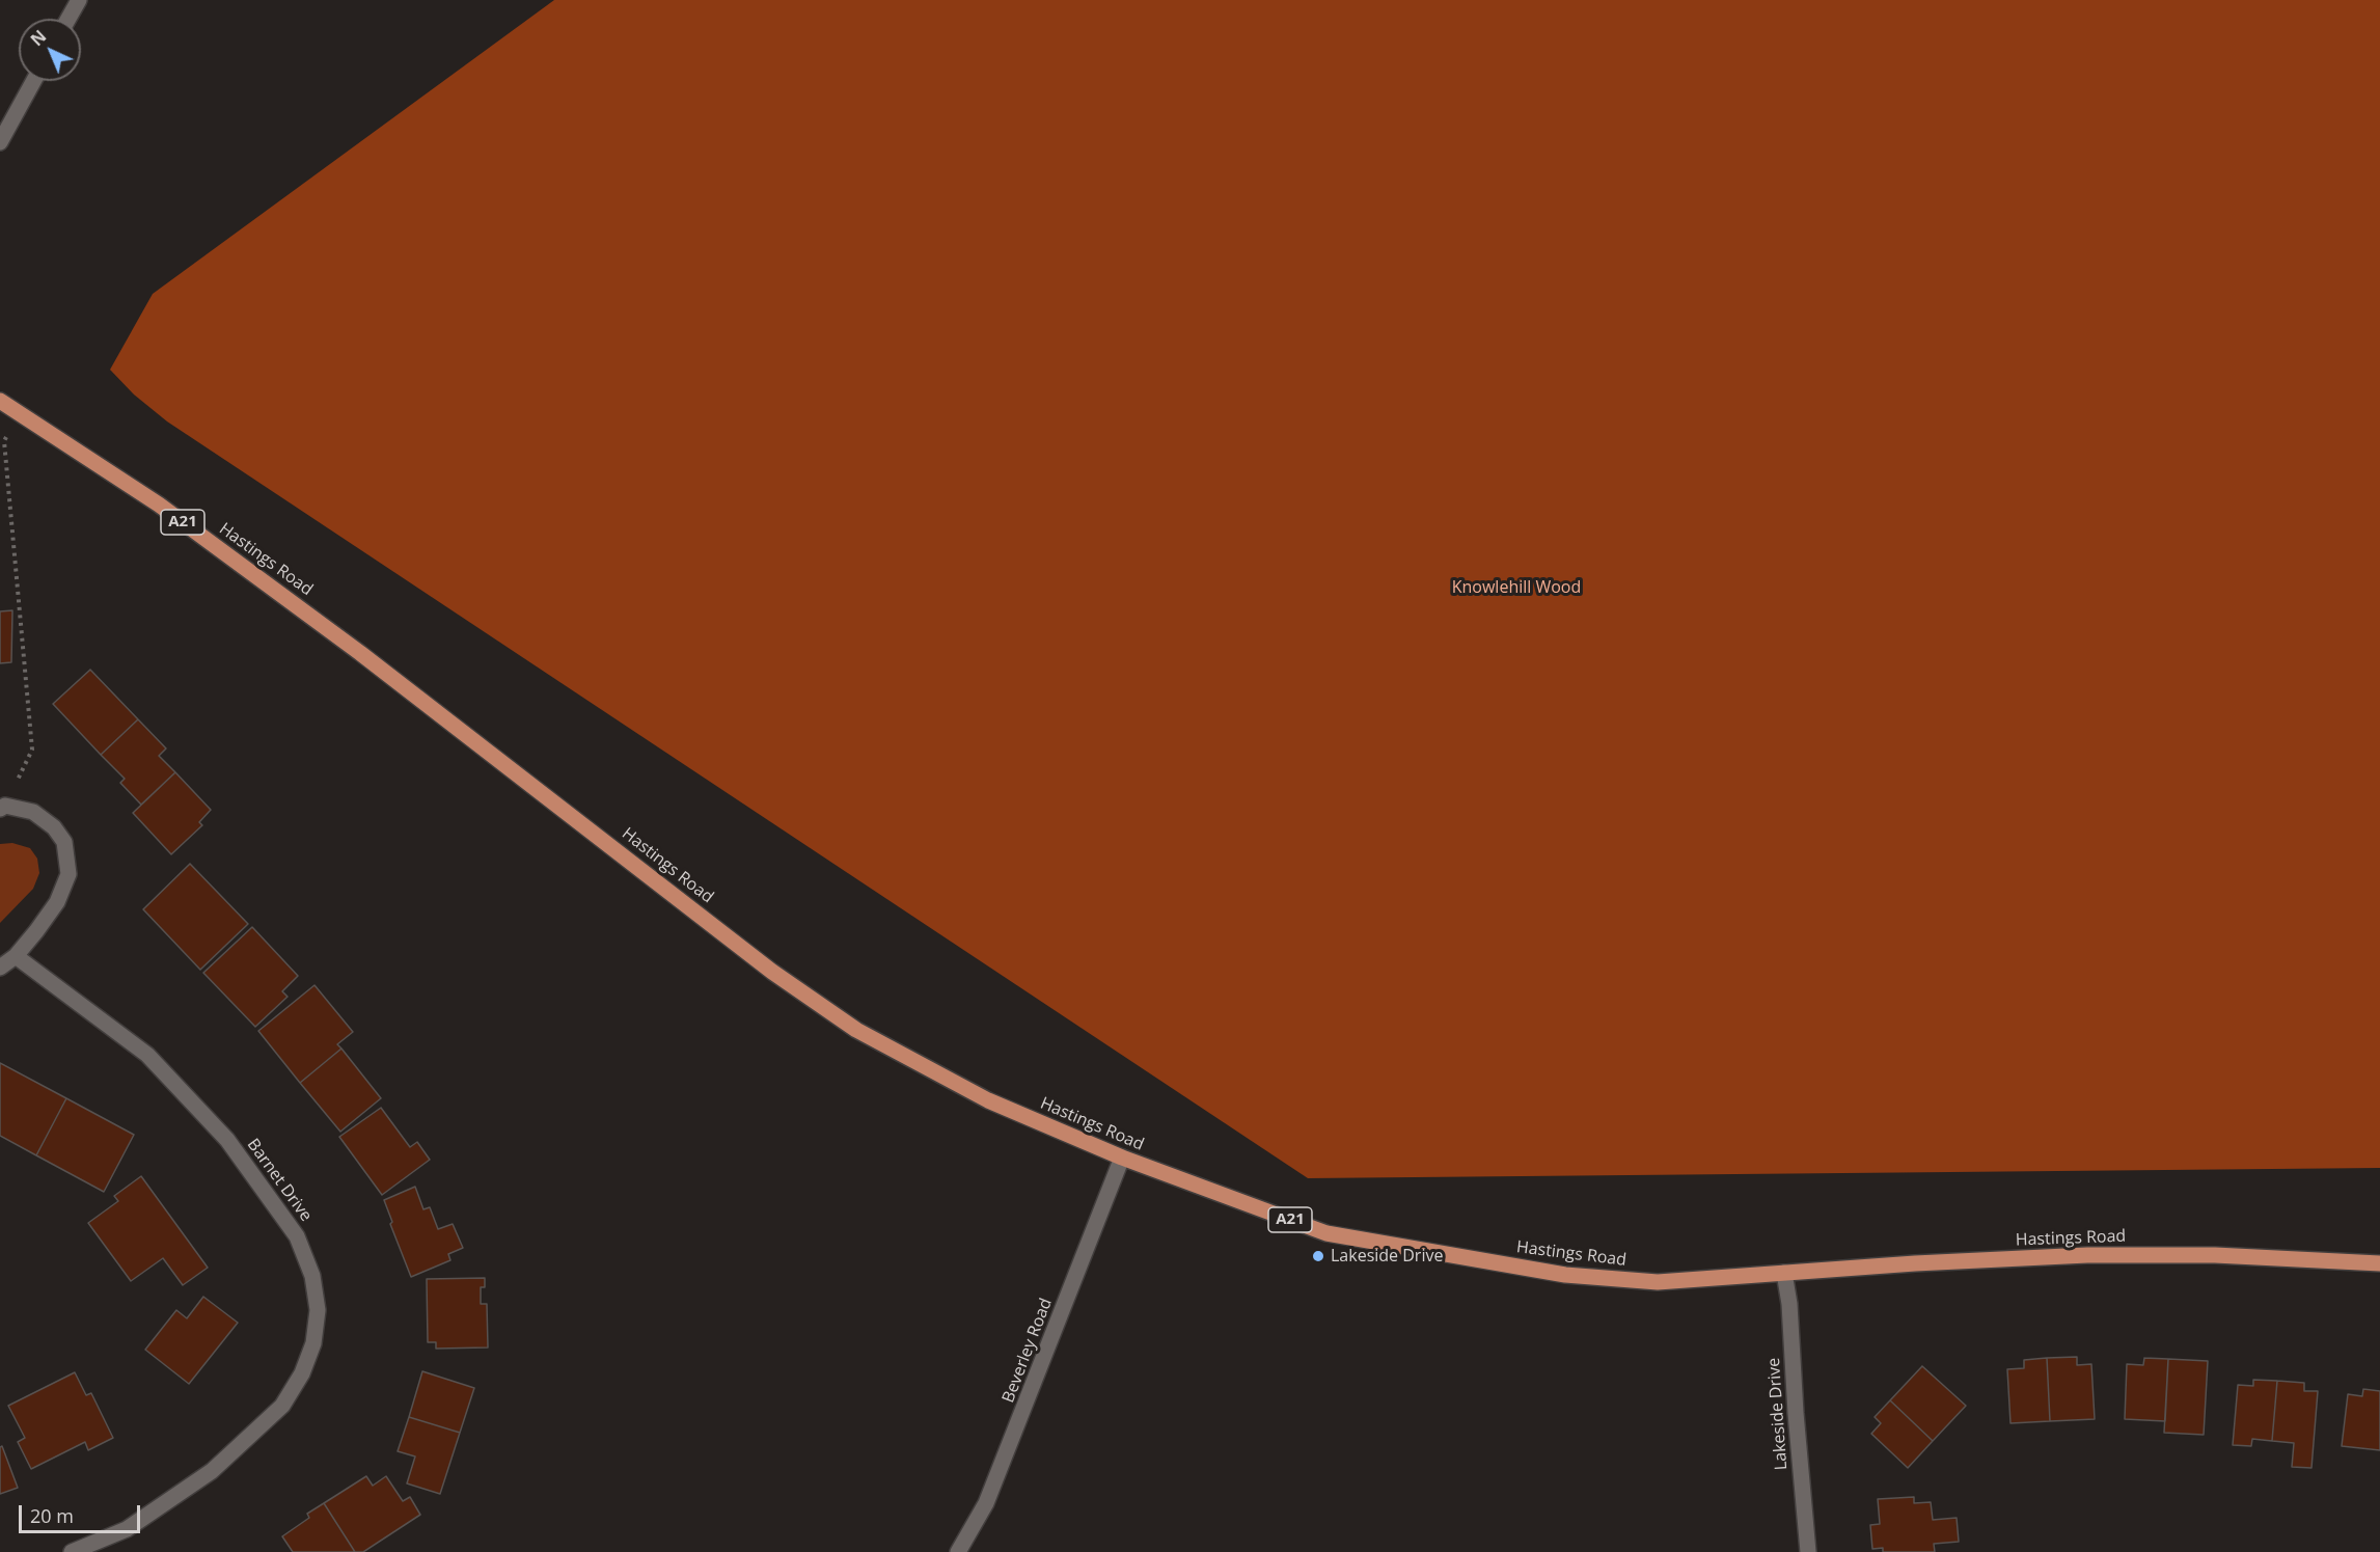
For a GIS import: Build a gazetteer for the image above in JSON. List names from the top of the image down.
{
  "streets": {
    "main road": ["A21", "Hastings Road"],
    "street": ["Barnet Drive", "Beverley Road", "Lakeside Drive"]
  },
  "crossings": [
    ["Hastings Road", "Beverley Road"],
    ["Hastings Road", "Lakeside Drive"]
  ],
  "parks": ["Knowlehill Wood"],
  "places": ["Lakeside Drive"],
  "scale_bar": "20 m",
  "north": "top left"
}
